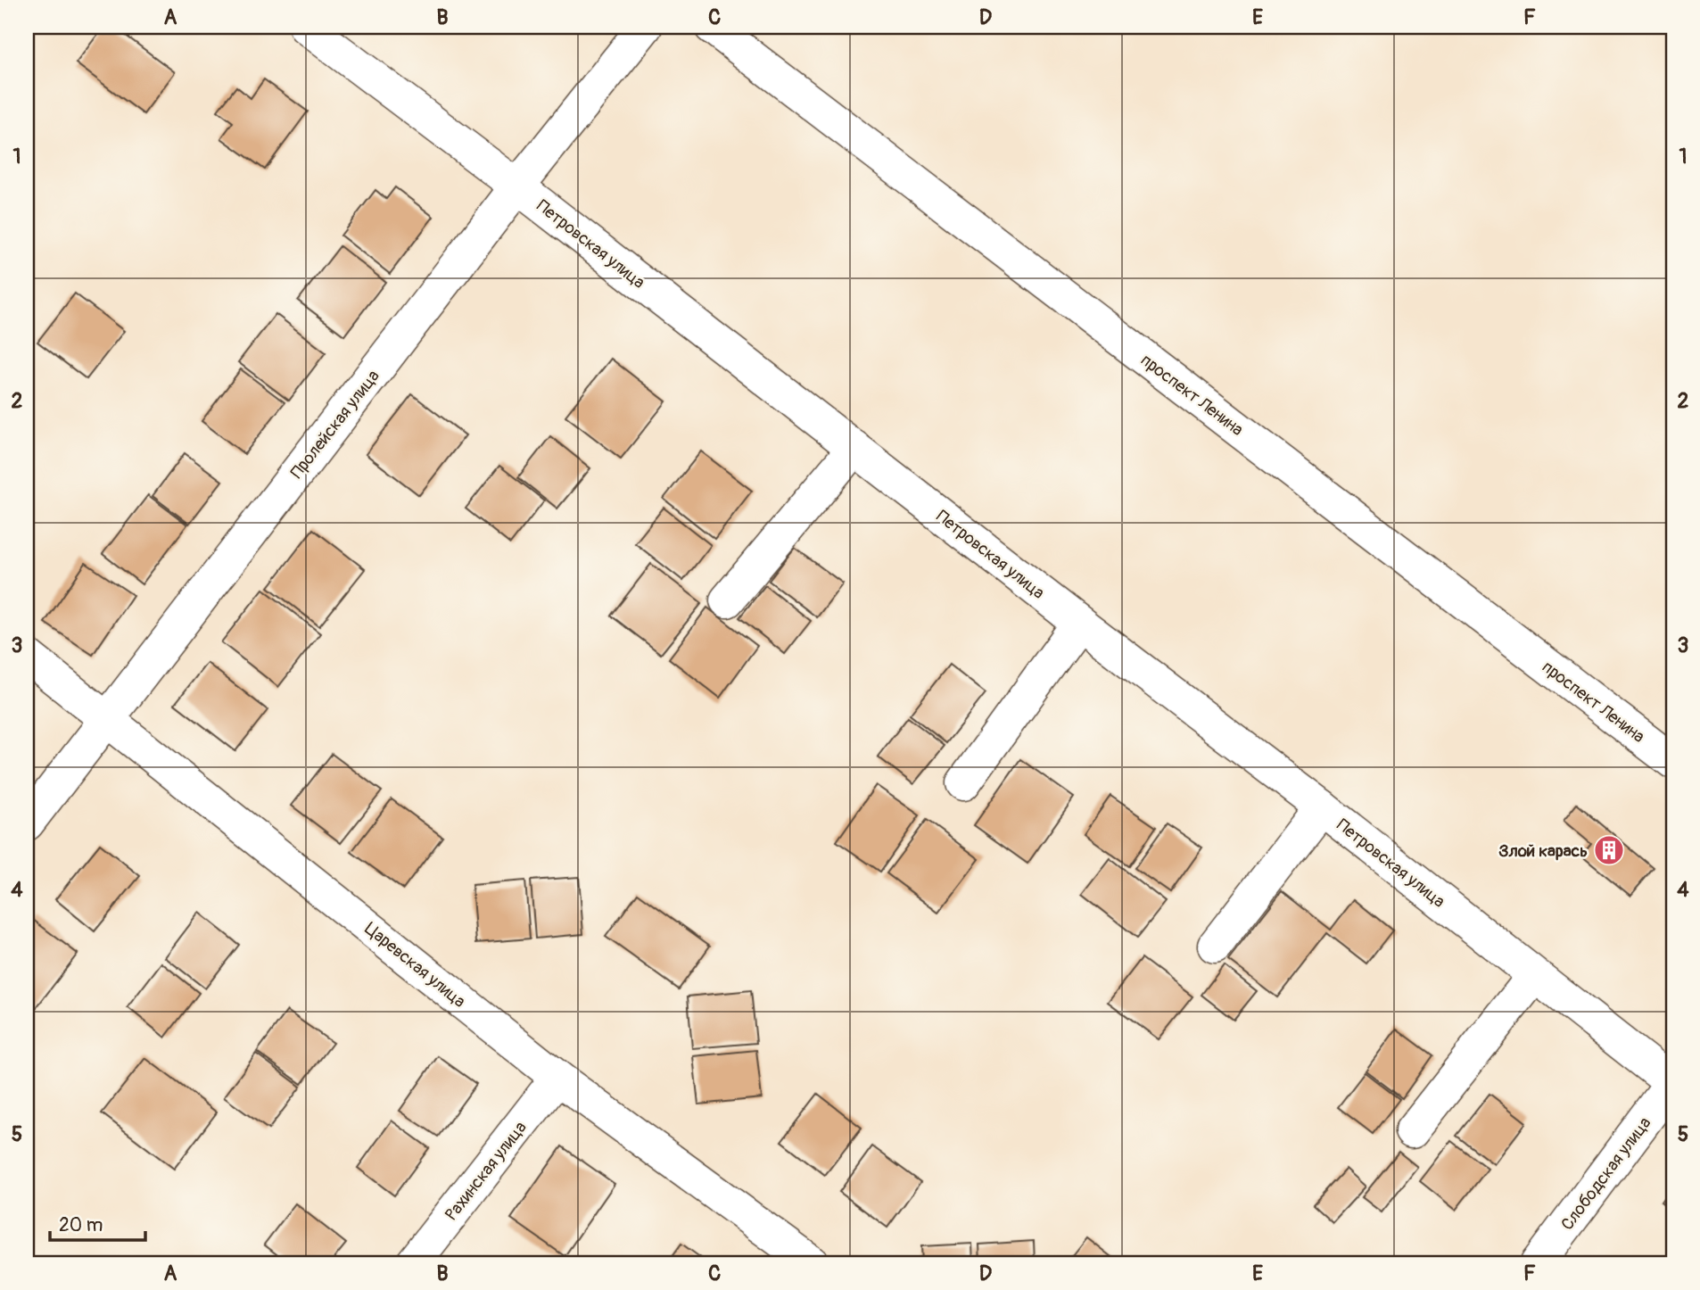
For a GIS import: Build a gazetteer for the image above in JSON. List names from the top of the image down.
{
  "streets": {
    "street": [
      "Петровская улица",
      "проспект Ленина",
      "Пролейская улица",
      "Царевская улица",
      "Рахинская улица",
      "Слободская улица"
    ]
  },
  "crossings": [
    ["Петровская улица", "Пролейская улица"],
    ["Петровская улица", "Слободская улица"],
    ["Пролейская улица", "Царевская улица"],
    ["Царевская улица", "Рахинская улица"]
  ],
  "places": {
    "building": ["Злой карась"]
  },
  "scale_bar": "20 m",
  "grid": {
    "columns": [
      "A",
      "B",
      "C",
      "D",
      "E",
      "F"
    ],
    "rows": [
      "1",
      "2",
      "3",
      "4",
      "5"
    ]
  }
}
